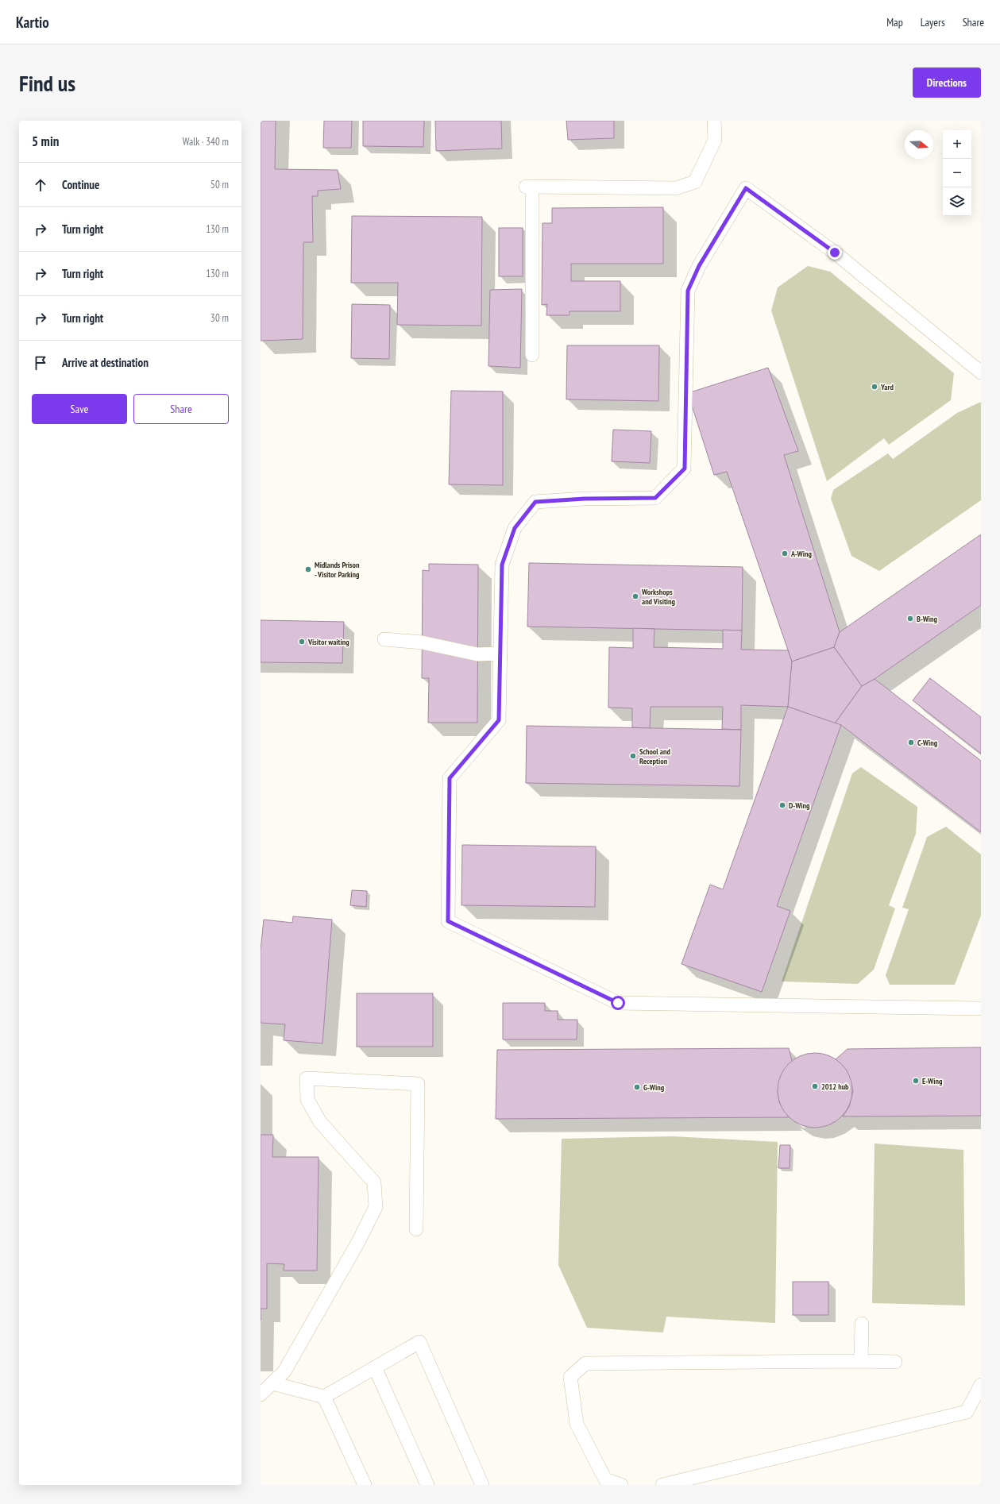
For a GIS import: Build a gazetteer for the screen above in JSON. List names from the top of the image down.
{
  "places": [
    "Yard",
    "A-Wing",
    "Midlands Prison - Visitor Parking",
    "Workshops and Visiting",
    "B-Wing",
    "Visitor waiting",
    "C-Wing",
    "School and Reception",
    "D-Wing",
    "E-Wing",
    "2012 hub",
    "G-Wing"
  ],
  "north": "right",
  "page": {
    "header": "Kartio",
    "nav": ["Map", "Layers", "Share"],
    "buttons": [
      "Directions",
      ["Save", "Share"]
    ],
    "title": "Find us",
    "heading": ["5 min", "Walk · 340 m"],
    "map_buttons": ["+", "−"],
    "list": [
      ["Continue", "50 m"],
      ["Turn right", "130 m"],
      ["Turn right", "130 m"],
      ["Turn right", "30 m"],
      "Arrive at destination"
    ]
  }
}
